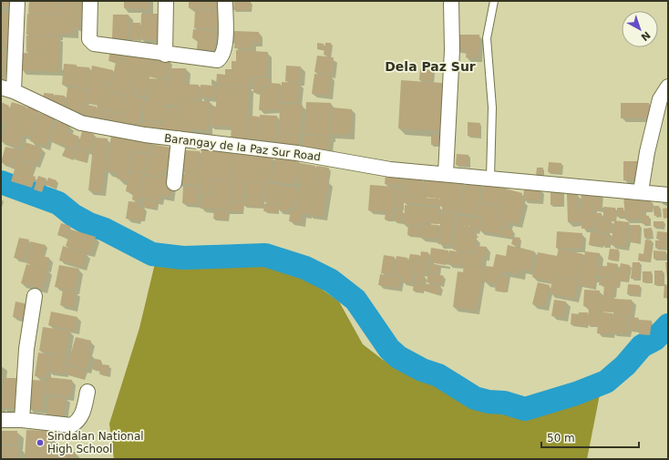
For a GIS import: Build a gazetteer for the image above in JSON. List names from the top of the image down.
{
  "streets": {
    "street": ["Barangay de la Paz Sur Road"]
  },
  "districts": ["Dela Paz Sur"],
  "places": ["Sindalan National High School"],
  "scale_bar": "50 m",
  "north": "bottom right"
}
